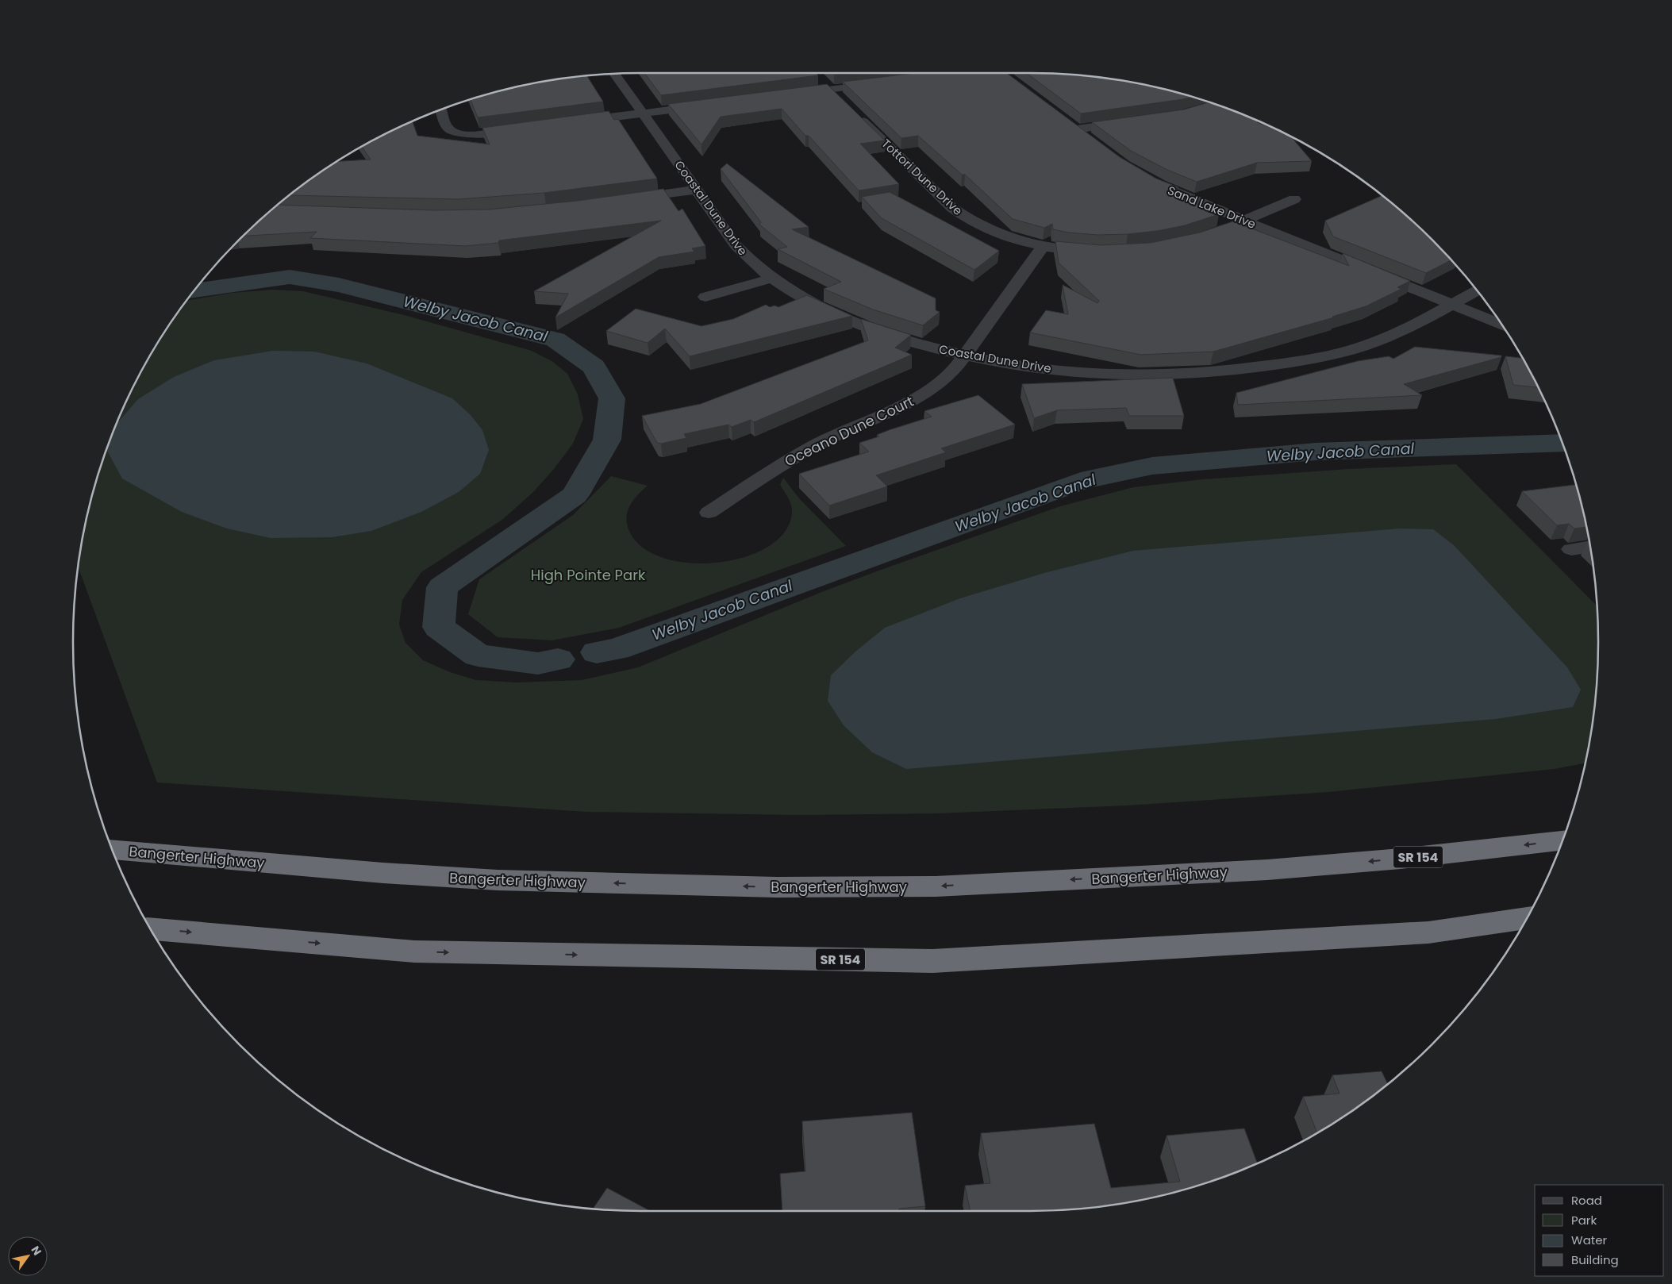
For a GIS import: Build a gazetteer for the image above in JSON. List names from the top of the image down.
{
  "streets": {
    "highway": ["Bangerter Highway", "SR 154"],
    "street": [
      "Tottori Dune Drive",
      "Sand Lake Drive",
      "Coastal Dune Drive",
      "Oceano Dune Court"
    ]
  },
  "crossings": [
    ["Tottori Dune Drive", "Oceano Dune Court"],
    ["Sand Lake Drive", "Coastal Dune Drive"],
    ["Coastal Dune Drive", "Oceano Dune Court"]
  ],
  "water": ["Welby Jacob Canal"],
  "parks": ["High Pointe Park"],
  "legend": [
    "Road",
    "Park",
    "Water",
    "Building"
  ],
  "north": "top right"
}
